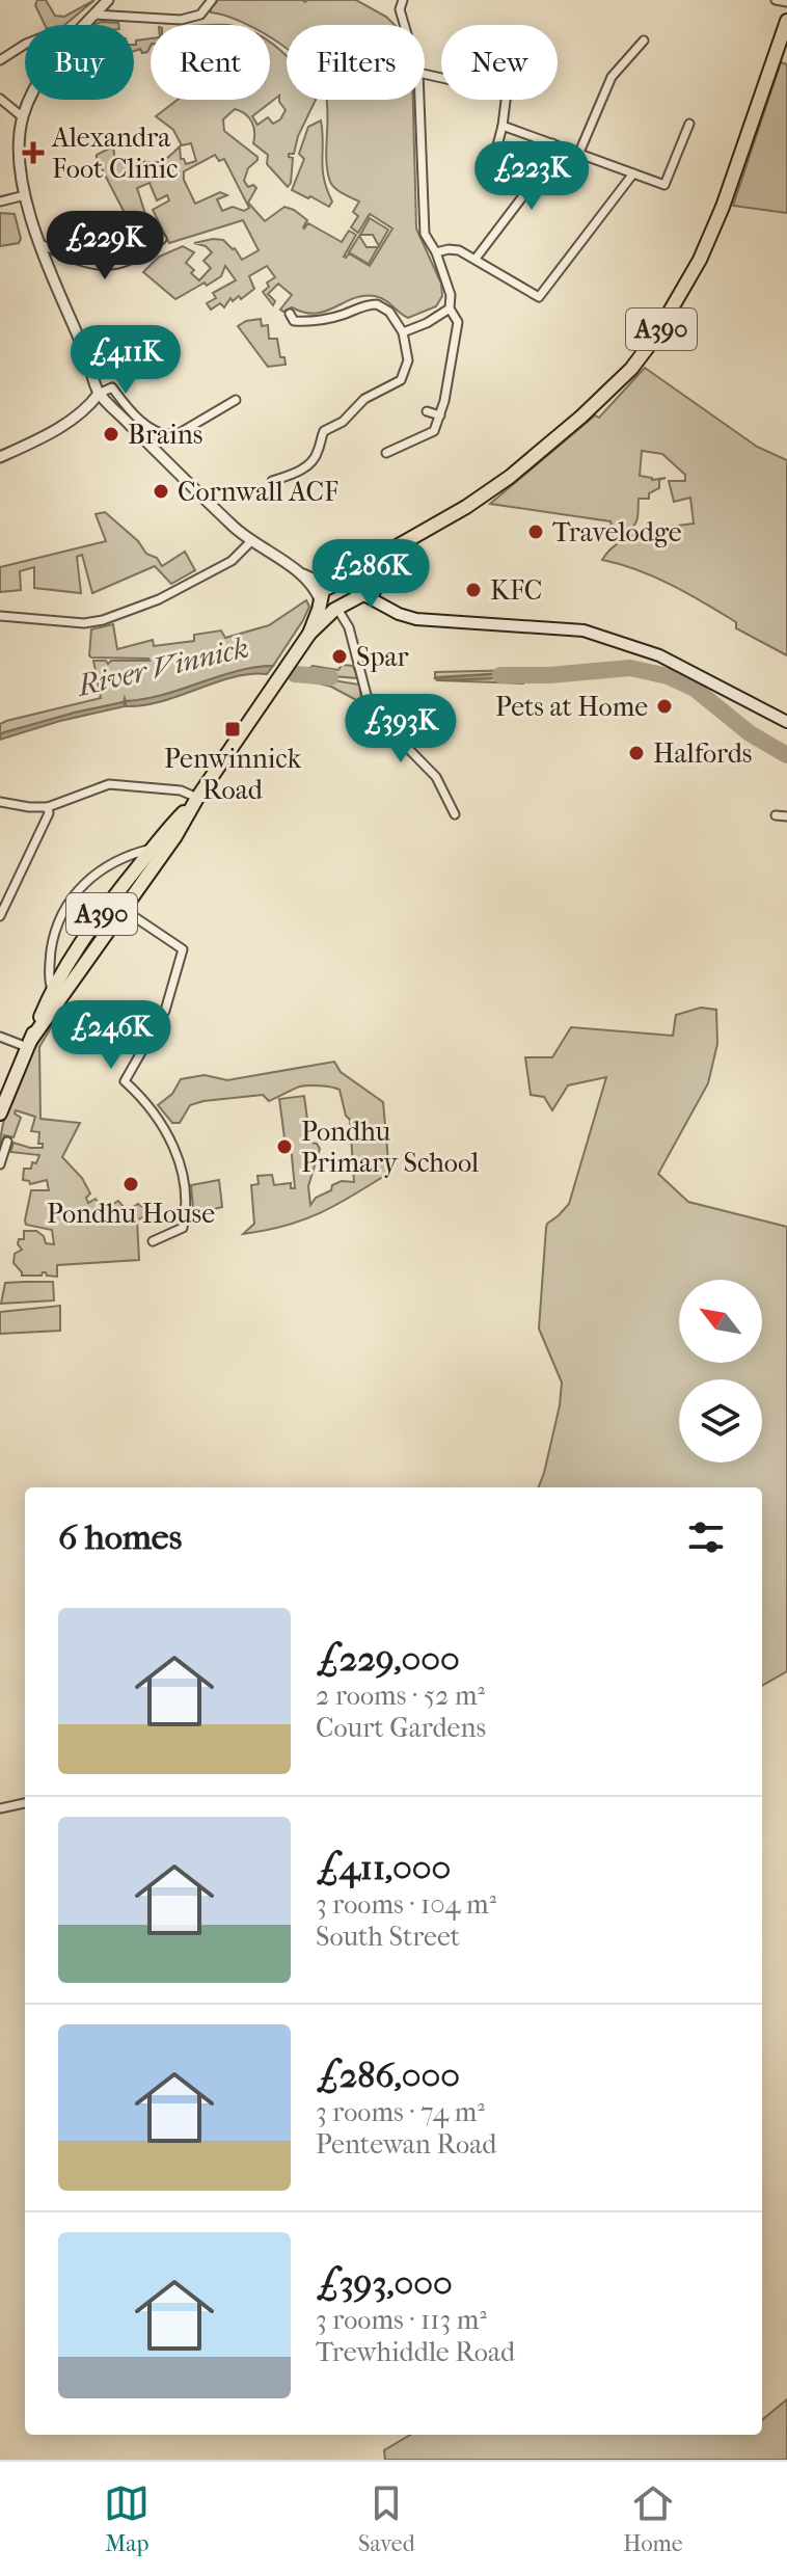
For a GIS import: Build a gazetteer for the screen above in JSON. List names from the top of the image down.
{
  "streets": {
    "highway": ["A390"]
  },
  "water": ["River Vinnick"],
  "places": {
    "health": ["Alexandra Foot Clinic"],
    "other": [
      "Brains",
      "Cornwall ACF",
      "Travelodge",
      "KFC",
      "Spar",
      "Pets at Home",
      "Halfords",
      "Pondhu Primary School",
      "Pondhu House"
    ],
    "transit": ["Penwinnick Road"]
  },
  "north": "top left",
  "page": {
    "chip": [
      "Buy",
      "Rent",
      "Filters",
      "New"
    ],
    "price": [
      "£223K",
      "£229K",
      "£411K",
      "£286K",
      "£393K",
      "£246K"
    ],
    "heading": "6 homes",
    "list": [
      {
        "name": "£229,000",
        "note": "2 rooms · 52 m² · Court Gardens"
      },
      {
        "name": "£411,000",
        "note": "3 rooms · 104 m² · South Street"
      },
      {
        "name": "£286,000",
        "note": "3 rooms · 74 m² · Pentewan Road"
      },
      {
        "name": "£393,000",
        "note": "3 rooms · 113 m² · Trewhiddle Road"
      }
    ],
    "tabs": ["Map", "Saved", "Home"]
  }
}
